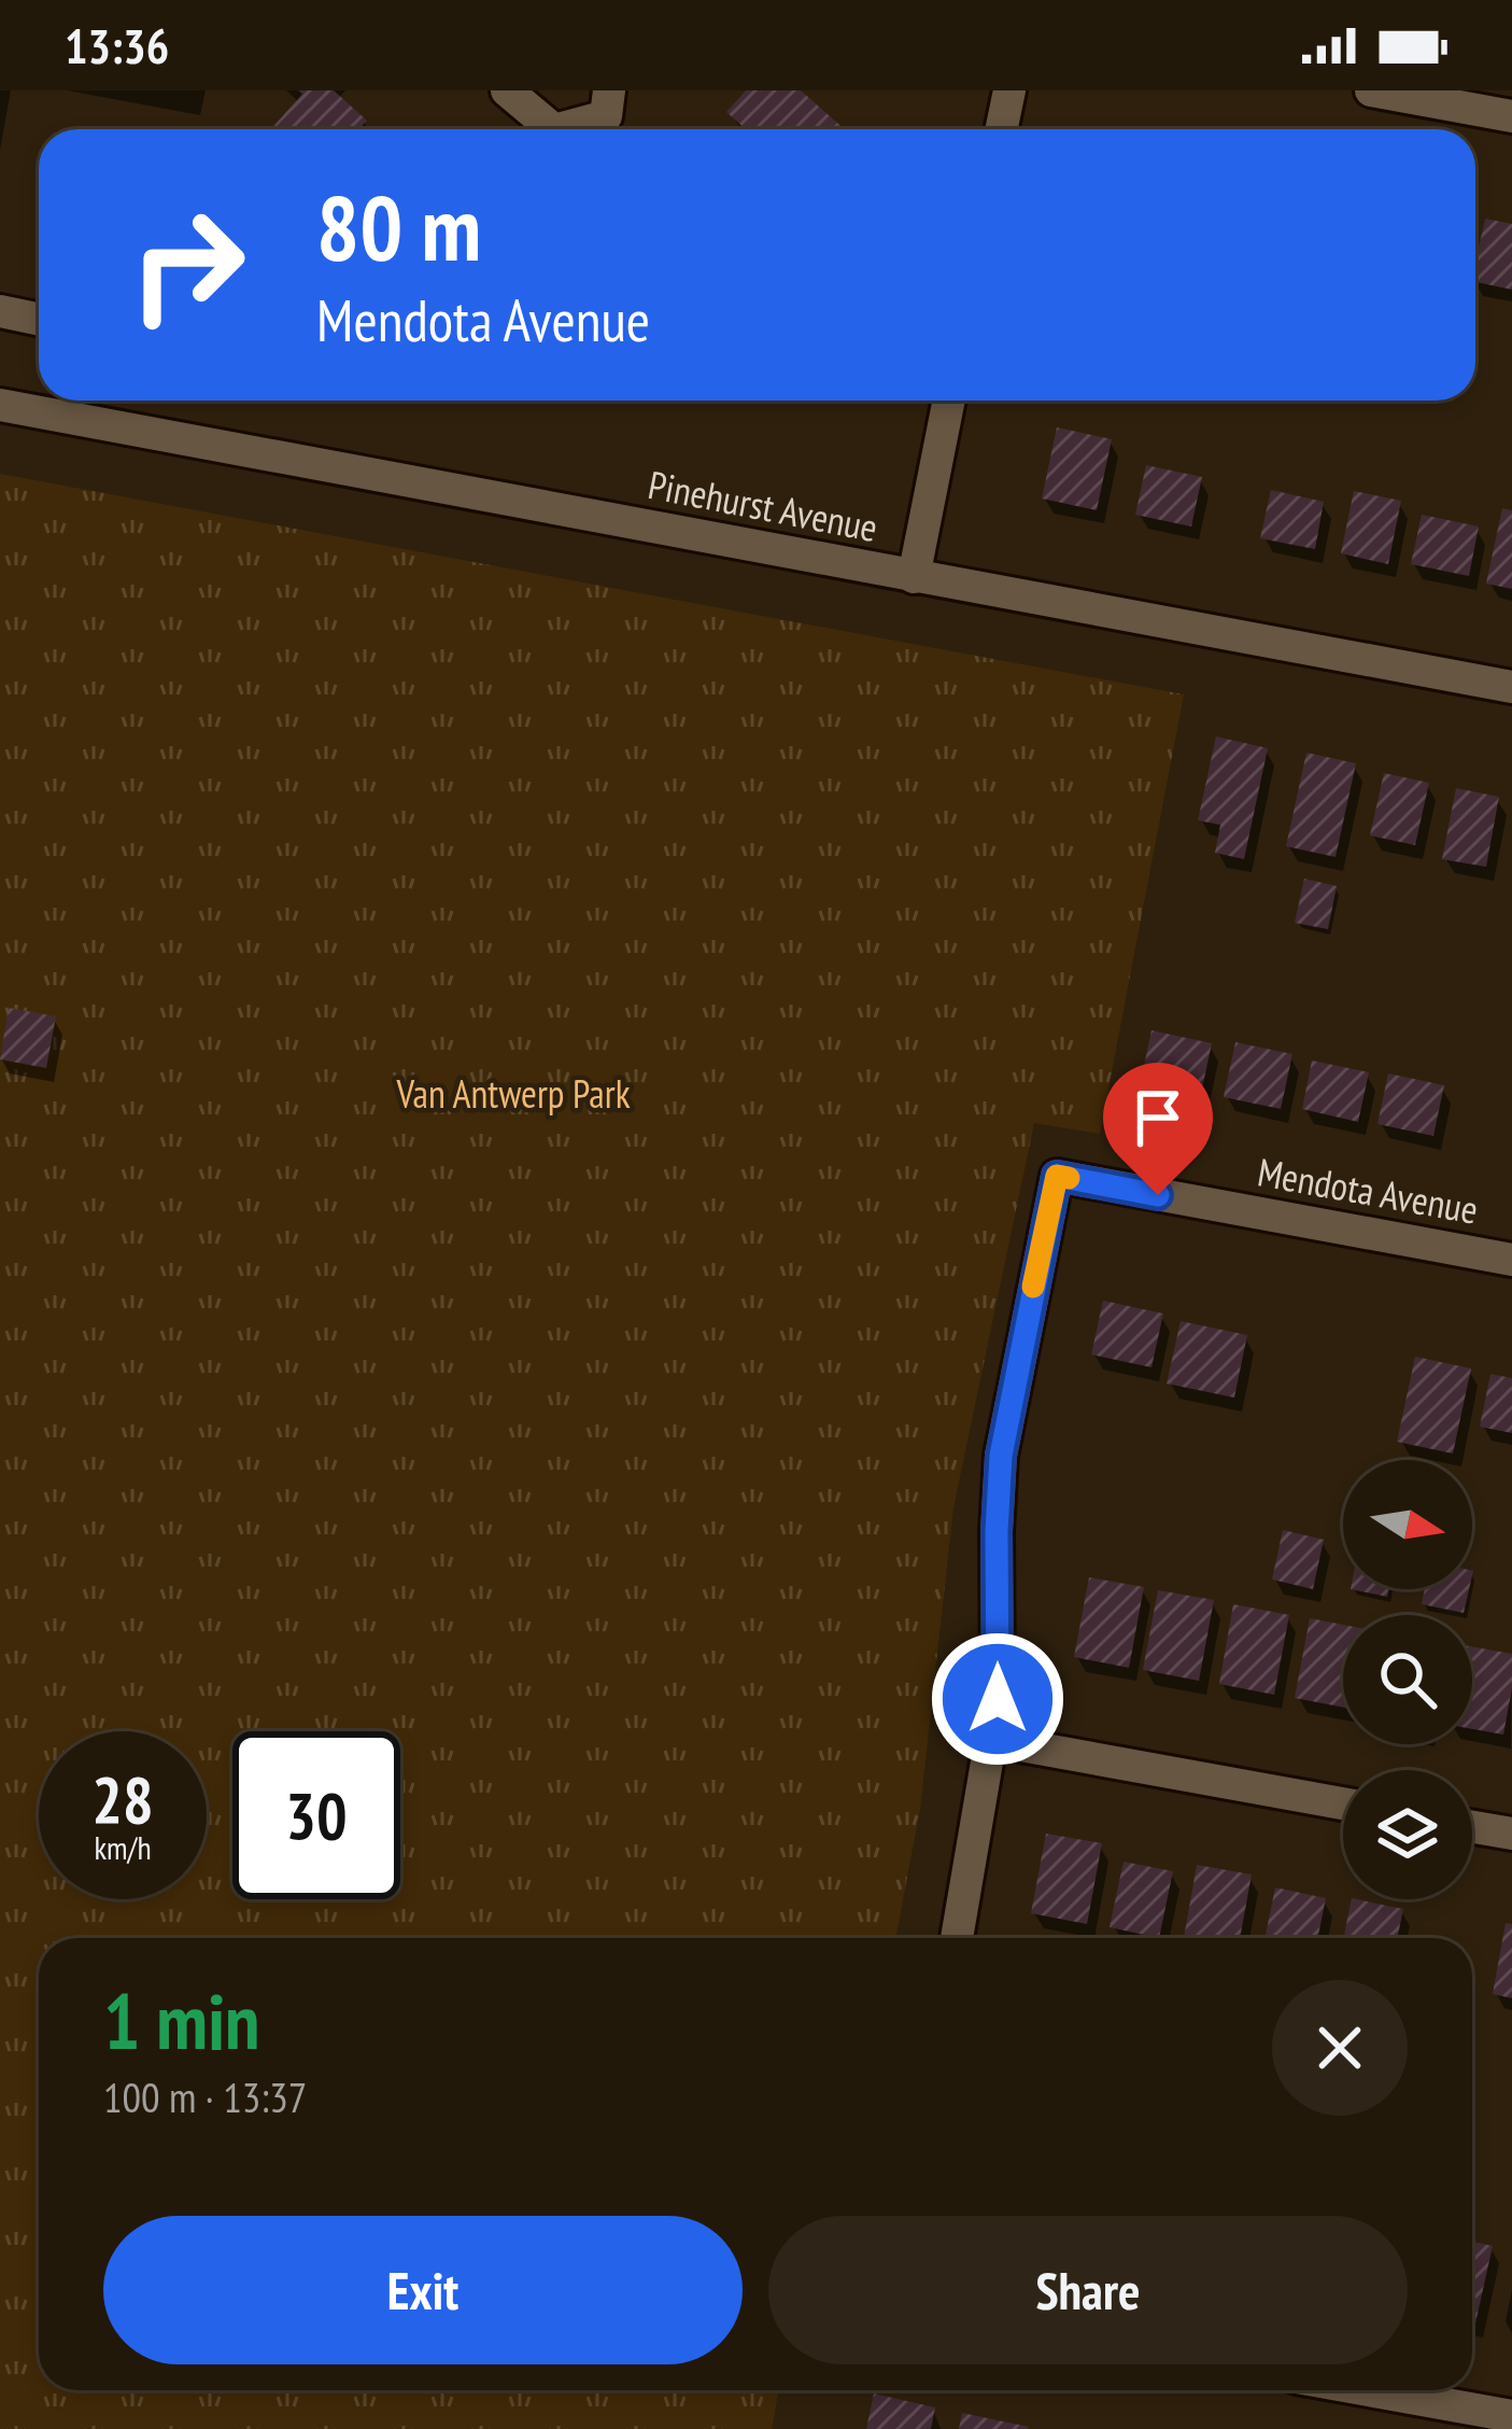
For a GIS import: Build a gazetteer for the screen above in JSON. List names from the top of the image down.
{
  "streets": {
    "street": ["Pinehurst Avenue", "Mendota Avenue"]
  },
  "parks": ["Van Antwerp Park"],
  "north": "right",
  "page": {
    "status": "13:36",
    "turn": ["80 m", "Mendota Avenue"],
    "speed": "28 km/h",
    "limit": "30",
    "heading": ["1 min", "100 m · 13:37"],
    "buttons": ["Exit", "Share"]
  }
}
